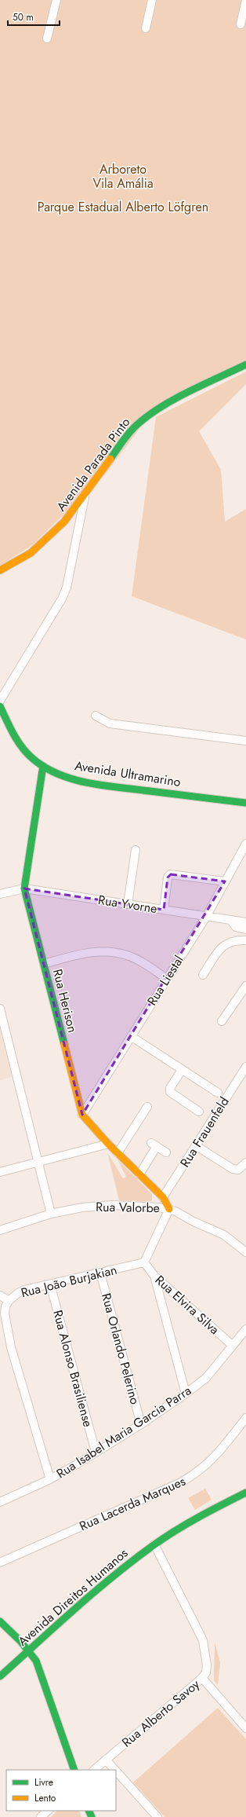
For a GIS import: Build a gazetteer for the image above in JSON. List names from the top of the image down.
{
  "streets": {
    "street": [
      "Avenida Parada Pinto",
      "Avenida Ultramarino",
      "Rua Yvorne",
      "Rua Liestal",
      "Rua Herison",
      "Rua Frauenfeld",
      "Rua Valorbe",
      "Rua João Burjakian",
      "Rua Elvira Silva",
      "Rua Orlando Pelerino",
      "Rua Alonso Brasiliense",
      "Rua Isabel Maria Garcia Parra",
      "Rua Lacerda Marques",
      "Avenida Direitos Humanos",
      "Rua Alberto Savoy"
    ]
  },
  "crossings": [
    ["Avenida Ultramarino", "Rua Herison"],
    ["Rua Yvorne", "Rua Liestal"],
    ["Rua Yvorne", "Rua Herison"],
    ["Rua Liestal", "Rua Herison"],
    ["Rua Herison", "Rua Frauenfeld"],
    ["Rua Herison", "Rua Valorbe"],
    ["Rua João Burjakian", "Rua Elvira Silva"],
    ["Rua João Burjakian", "Rua Orlando Pelerino"],
    ["Rua João Burjakian", "Rua Alonso Brasiliense"],
    ["Rua João Burjakian", "Rua Isabel Maria Garcia Parra"],
    ["Rua Elvira Silva", "Rua Isabel Maria Garcia Parra"],
    ["Rua Orlando Pelerino", "Rua Isabel Maria Garcia Parra"],
    ["Rua Alonso Brasiliense", "Rua Isabel Maria Garcia Parra"],
    ["Avenida Direitos Humanos", "Rua Alberto Savoy"]
  ],
  "parks": ["Arboreto Vila Amália", "Parque Estadual Alberto Löfgren"],
  "legend": ["Livre", "Lento"],
  "scale_bar": "50 m"
}
